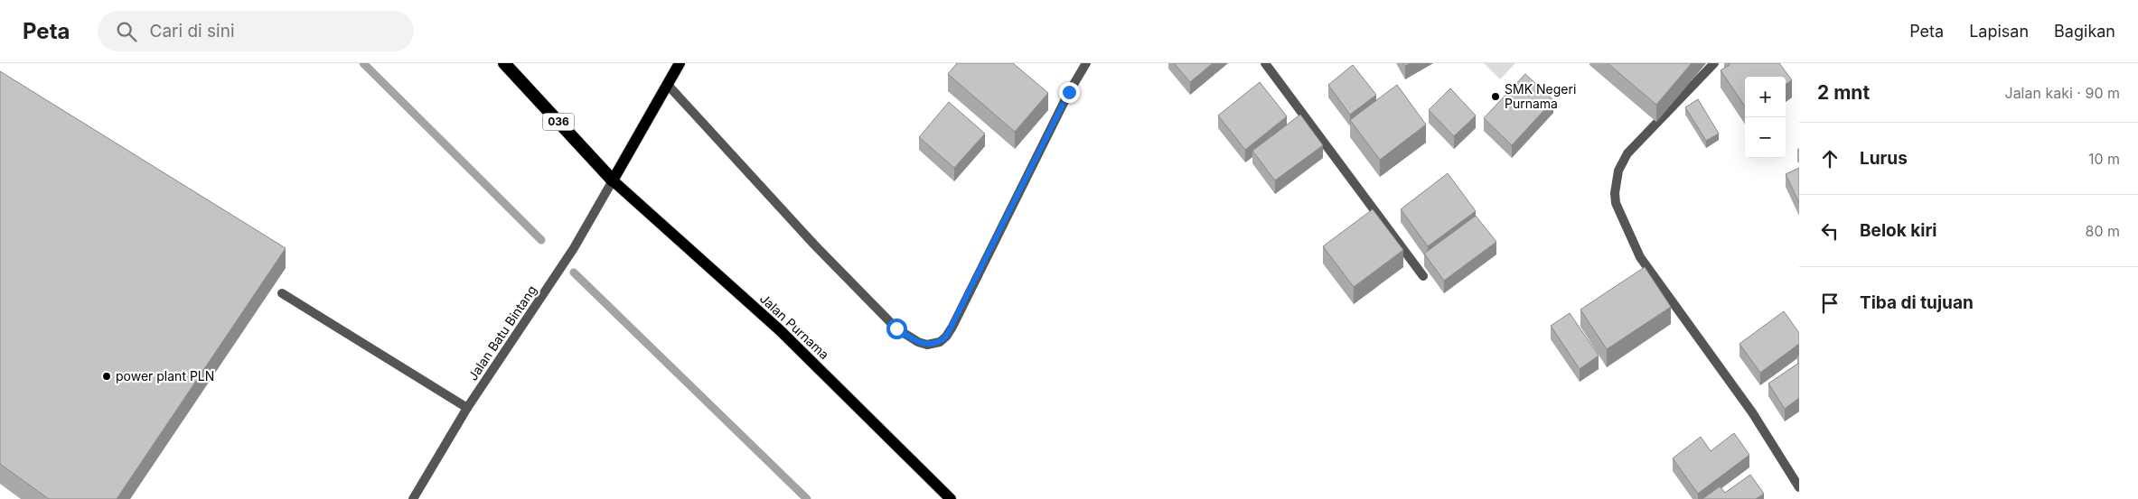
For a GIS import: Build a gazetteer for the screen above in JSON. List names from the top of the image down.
{
  "streets": {
    "highway": ["036"],
    "main road": ["Jalan Purnama"],
    "street": ["Jalan Batu Bintang"]
  },
  "crossings": [
    ["036", "Jalan Purnama"],
    ["036", "Jalan Batu Bintang"],
    ["Jalan Purnama", "Jalan Batu Bintang"]
  ],
  "places": ["SMK Negeri Purnama", "power plant PLN"],
  "page": {
    "header": "Peta",
    "search": "Cari di sini",
    "nav": ["Peta", "Lapisan", "Bagikan"],
    "heading": ["2 mnt", "Jalan kaki · 90 m"],
    "map_buttons": ["+", "−"],
    "list": [
      ["Lurus", "10 m"],
      ["Belok kiri", "80 m"],
      "Tiba di tujuan"
    ]
  }
}
